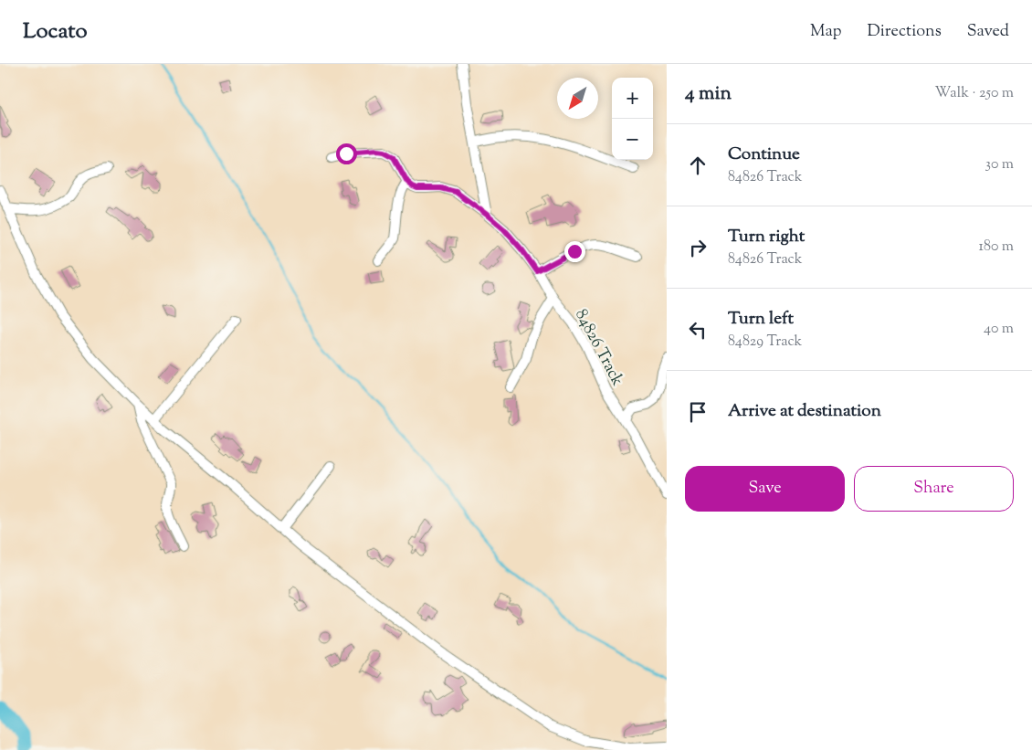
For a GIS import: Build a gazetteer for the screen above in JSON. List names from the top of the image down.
{
  "streets": {
    "street": ["84826 Track"]
  },
  "north": "bottom left",
  "page": {
    "header": "Locato",
    "nav": ["Map", "Directions", "Saved"],
    "heading": ["4 min", "Walk · 250 m"],
    "map_buttons": ["+", "−"],
    "list": [
      ["Continue", "84826 Track", "30 m"],
      ["Turn right", "84826 Track", "180 m"],
      ["Turn left", "84829 Track", "40 m"],
      "Arrive at destination"
    ],
    "buttons": ["Save", "Share"]
  }
}
